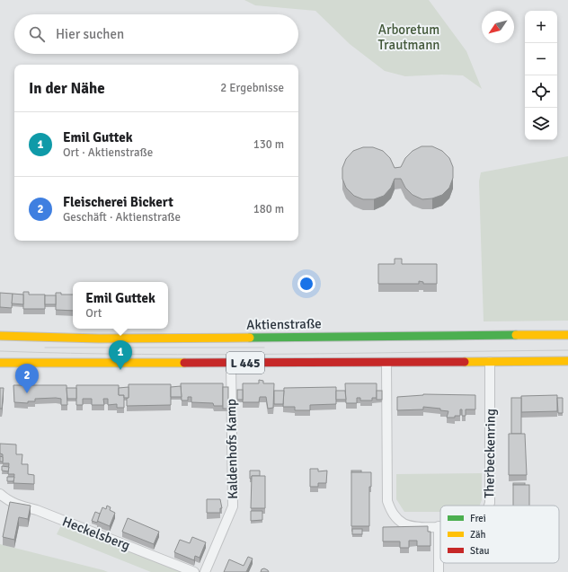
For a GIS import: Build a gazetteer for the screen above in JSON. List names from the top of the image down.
{
  "streets": {
    "main road": ["Aktienstraße", "L 445"],
    "street": ["Kaldenhofs Kamp", "Therbeckenring", "Heckelsberg"]
  },
  "crossings": [
    ["L 445", "Kaldenhofs Kamp"],
    ["L 445", "Therbeckenring"]
  ],
  "parks": ["Arboretum Trautmann"],
  "legend": ["Frei", "Zäh", "Stau"],
  "north": "bottom left",
  "page": {
    "map_buttons": ["+", "−"],
    "search": "Hier suchen",
    "heading": ["In der Nähe", "2 Ergebnisse"],
    "list": [
      {
        "mark": "1",
        "name": "Emil Guttek",
        "note": "Ort · Aktienstraße",
        "value": "130 m"
      },
      {
        "mark": "2",
        "name": "Fleischerei Bickert",
        "note": "Geschäft · Aktienstraße",
        "value": "180 m"
      }
    ],
    "popup": ["Emil Guttek", "Ort"],
    "pins": ["1", "2"]
  }
}
